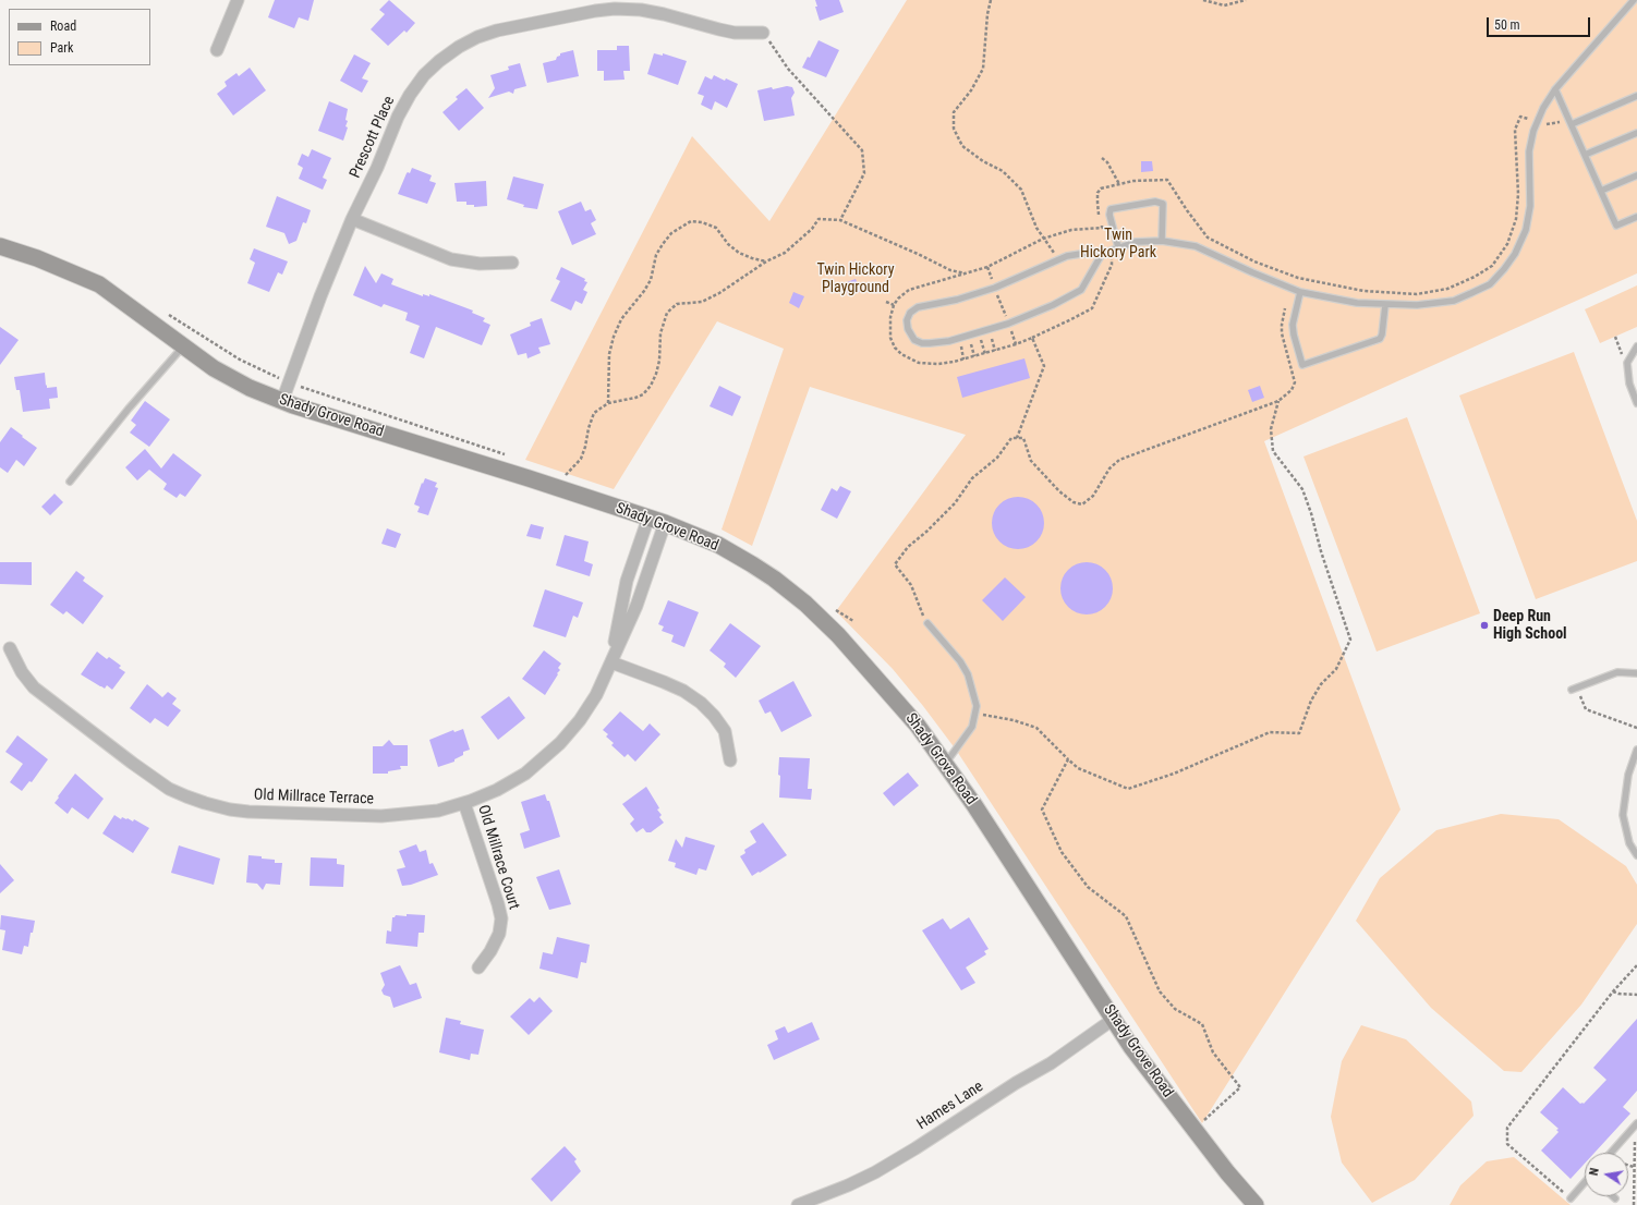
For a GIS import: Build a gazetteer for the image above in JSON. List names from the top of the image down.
{
  "streets": {
    "main road": ["Shady Grove Road"],
    "street": [
      "Prescott Place",
      "Old Millrace Terrace",
      "Old Millrace Court",
      "Hames Lane"
    ]
  },
  "crossings": [
    ["Prescott Place", "Shady Grove Road"],
    ["Shady Grove Road", "Old Millrace Terrace"],
    ["Shady Grove Road", "Hames Lane"],
    ["Old Millrace Terrace", "Old Millrace Court"]
  ],
  "parks": ["Twin Hickory Park", "Twin Hickory Playground"],
  "places": ["Deep Run High School"],
  "legend": ["Road", "Park"],
  "scale_bar": "50 m",
  "north": "left"
}
